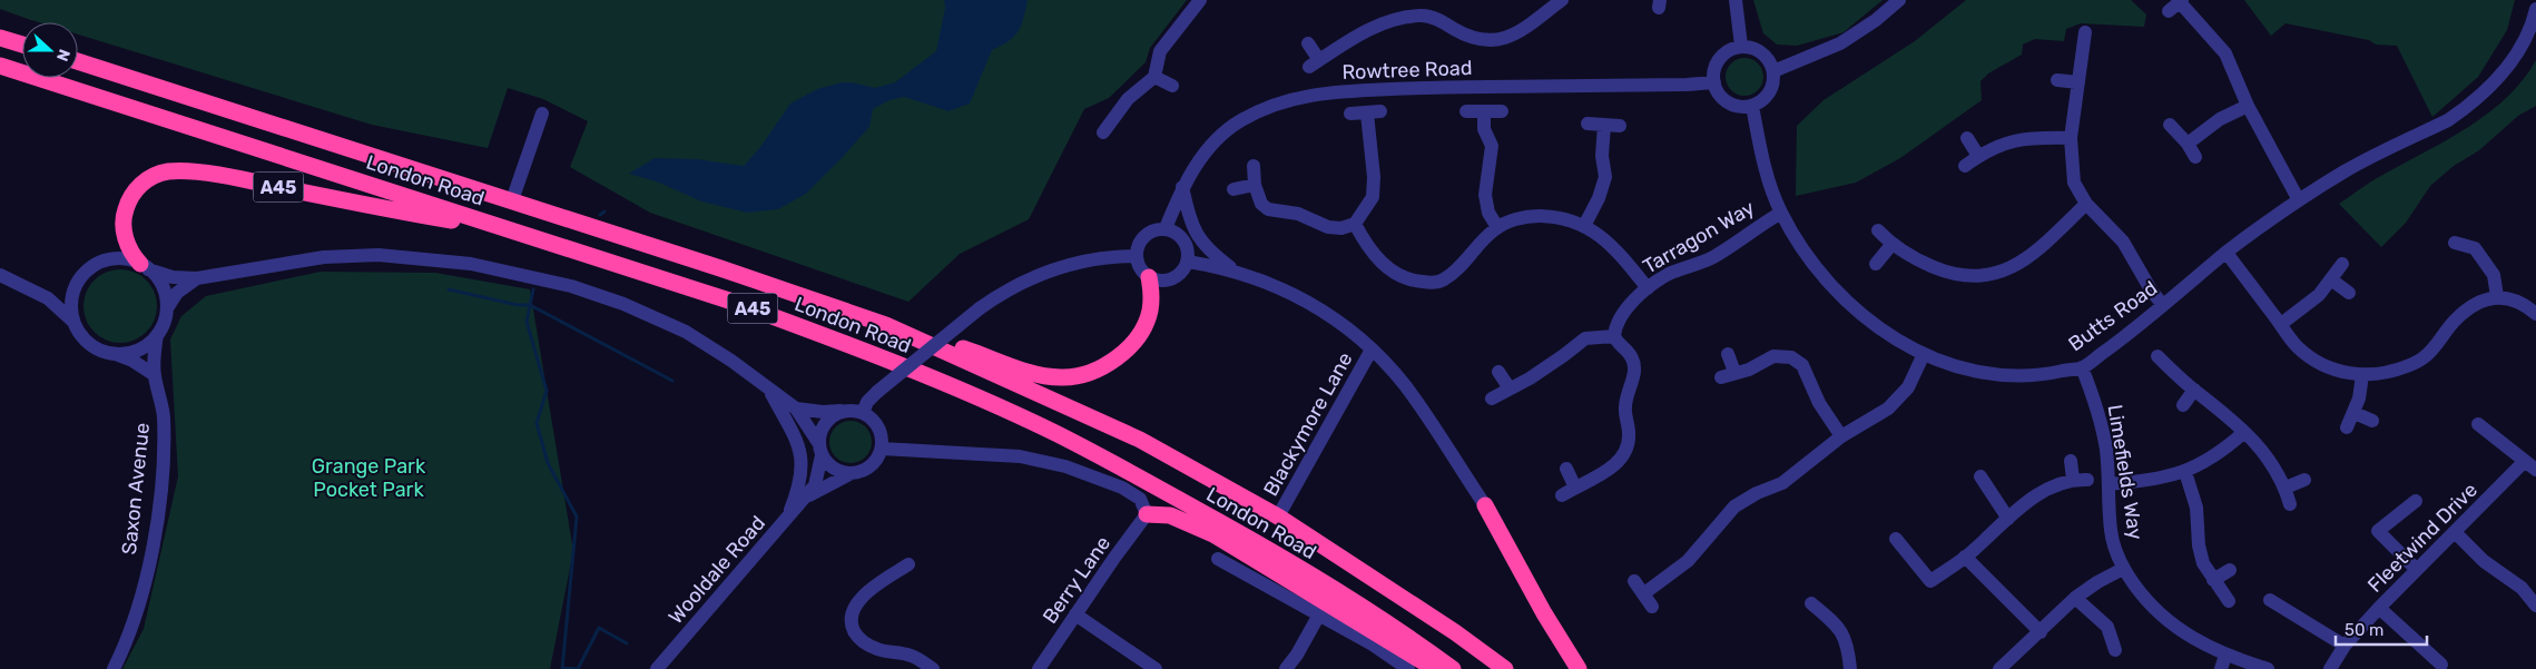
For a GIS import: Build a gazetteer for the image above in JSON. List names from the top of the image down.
{
  "streets": {
    "highway": ["London Road", "A45"],
    "street": [
      "Rowtree Road",
      "Tarragon Way",
      "Butts Road",
      "Blackymore Lane",
      "Limefields Way",
      "Saxon Avenue",
      "Fleetwind Drive",
      "Wooldale Road",
      "Berry Lane"
    ]
  },
  "crossings": [
    ["Rowtree Road", "Butts Road"],
    ["London Road", "A45"],
    ["London Road", "Blackymore Lane"],
    ["A45", "Saxon Avenue"],
    ["Tarragon Way", "Butts Road"],
    ["Butts Road", "Limefields Way"]
  ],
  "parks": ["Grange Park Pocket Park"],
  "scale_bar": "50 m",
  "north": "right"
}
